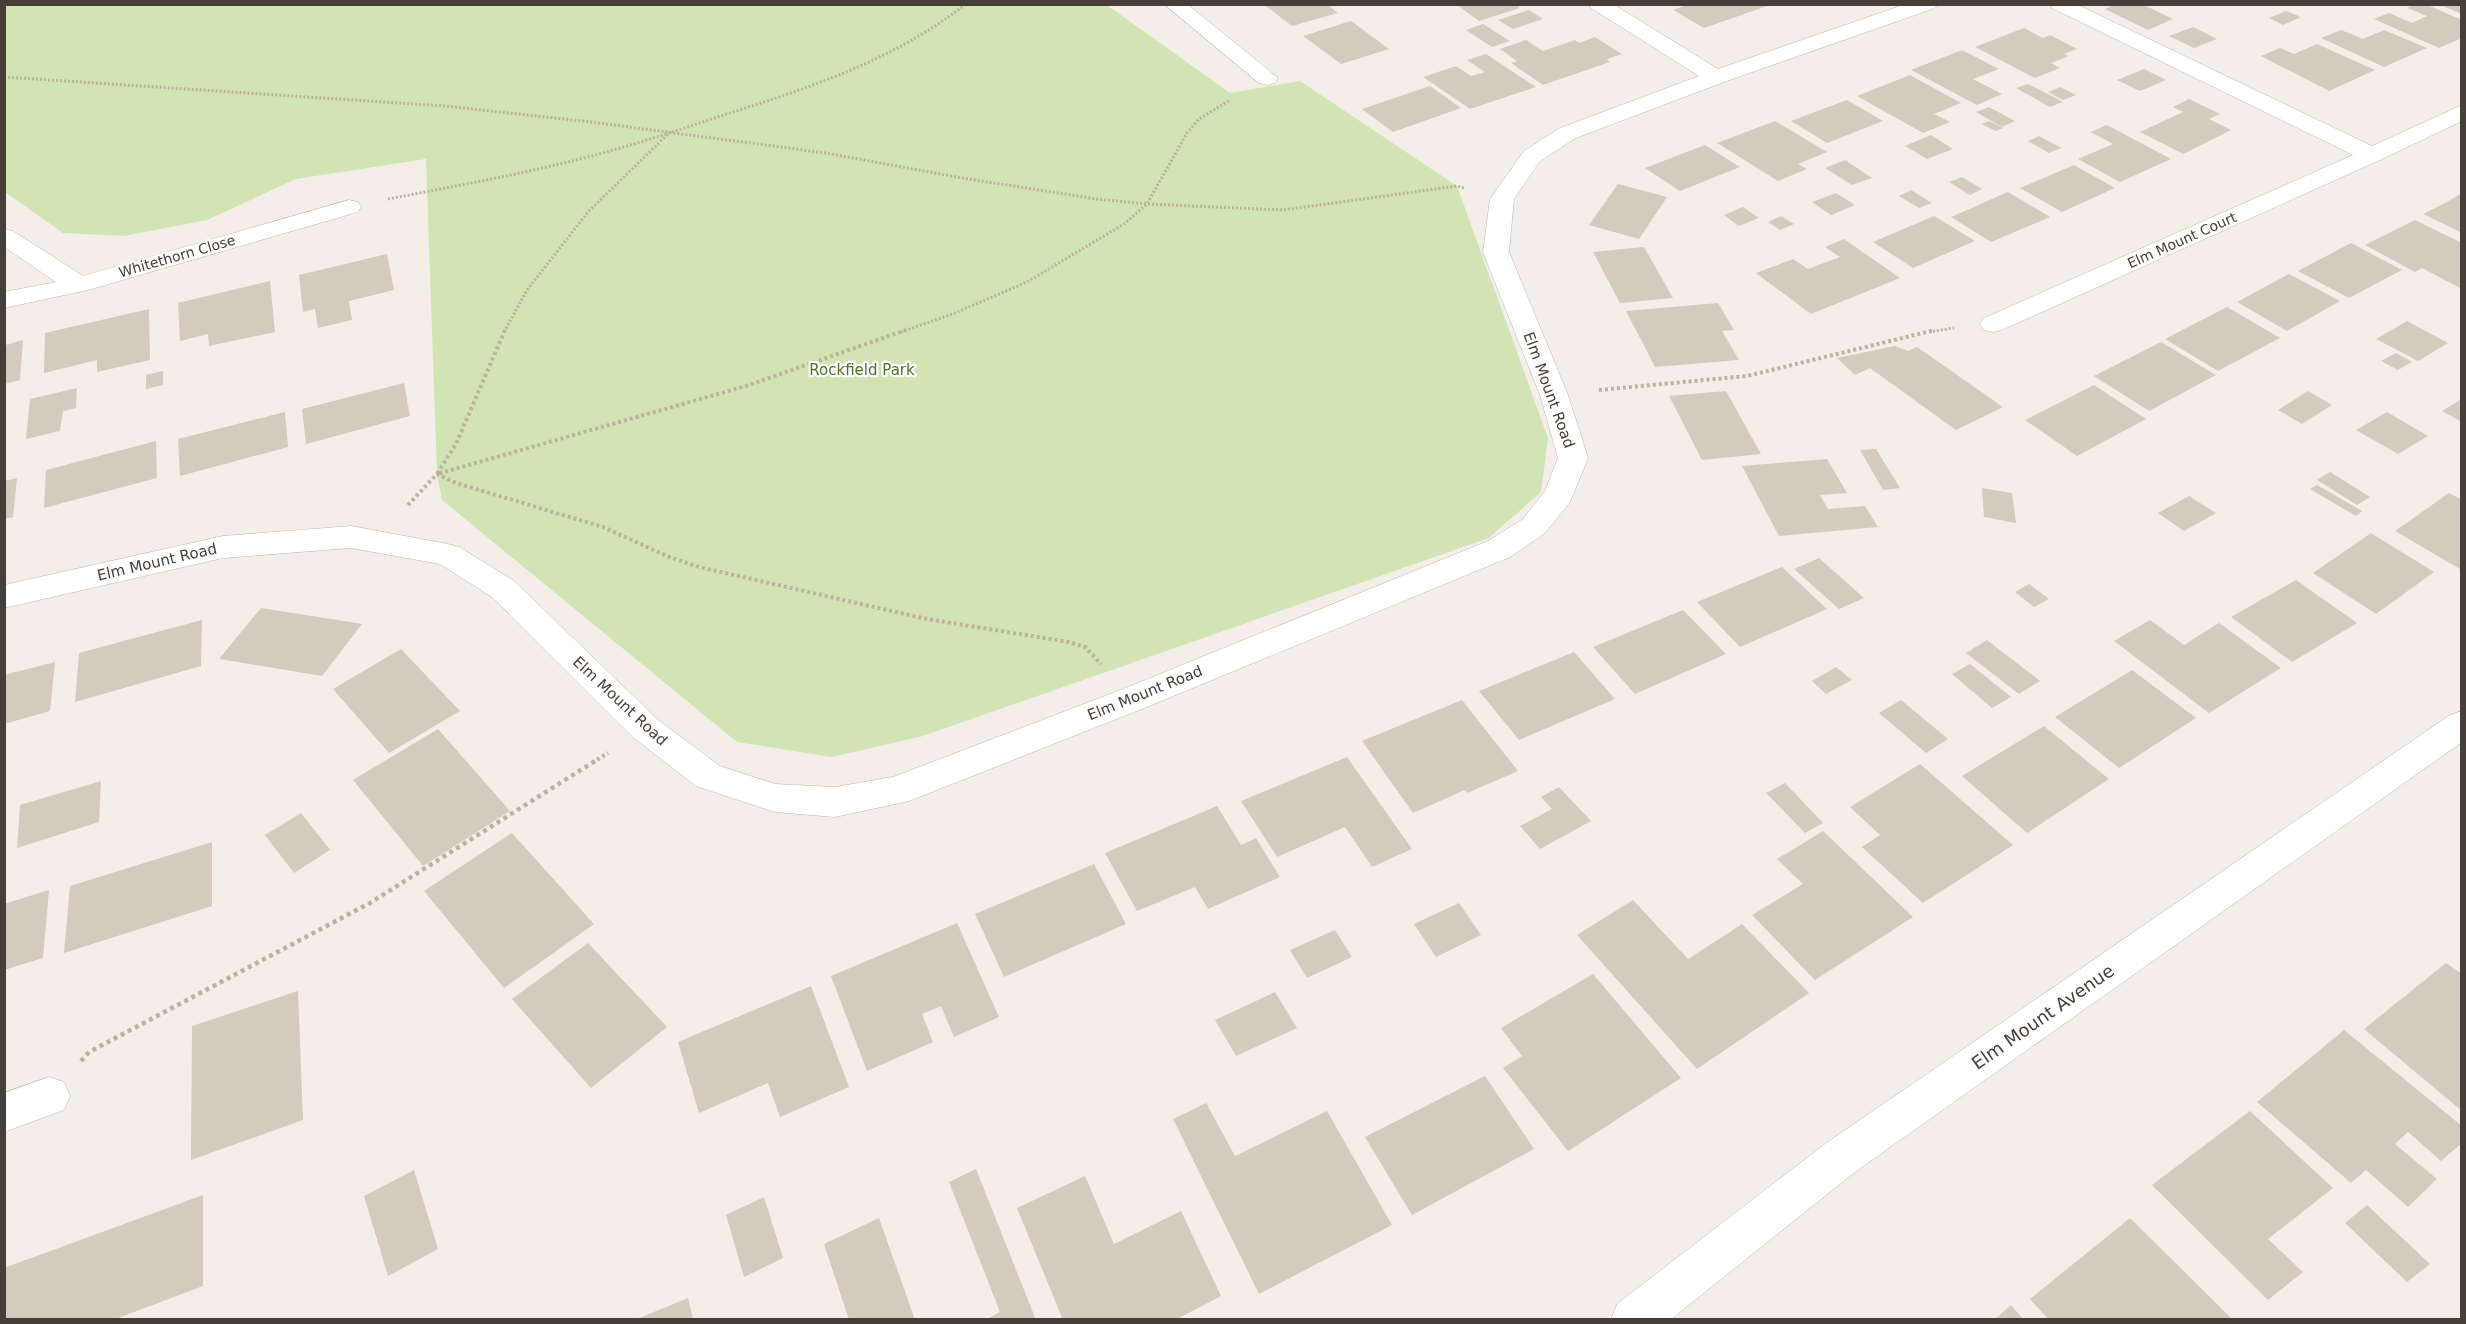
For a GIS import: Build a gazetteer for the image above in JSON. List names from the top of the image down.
{
  "streets": {
    "street": [
      "Elm Mount Court",
      "Whitethorn Close",
      "Elm Mount Road",
      "Elm Mount Avenue"
    ]
  },
  "parks": ["Rockfield Park"]
}
